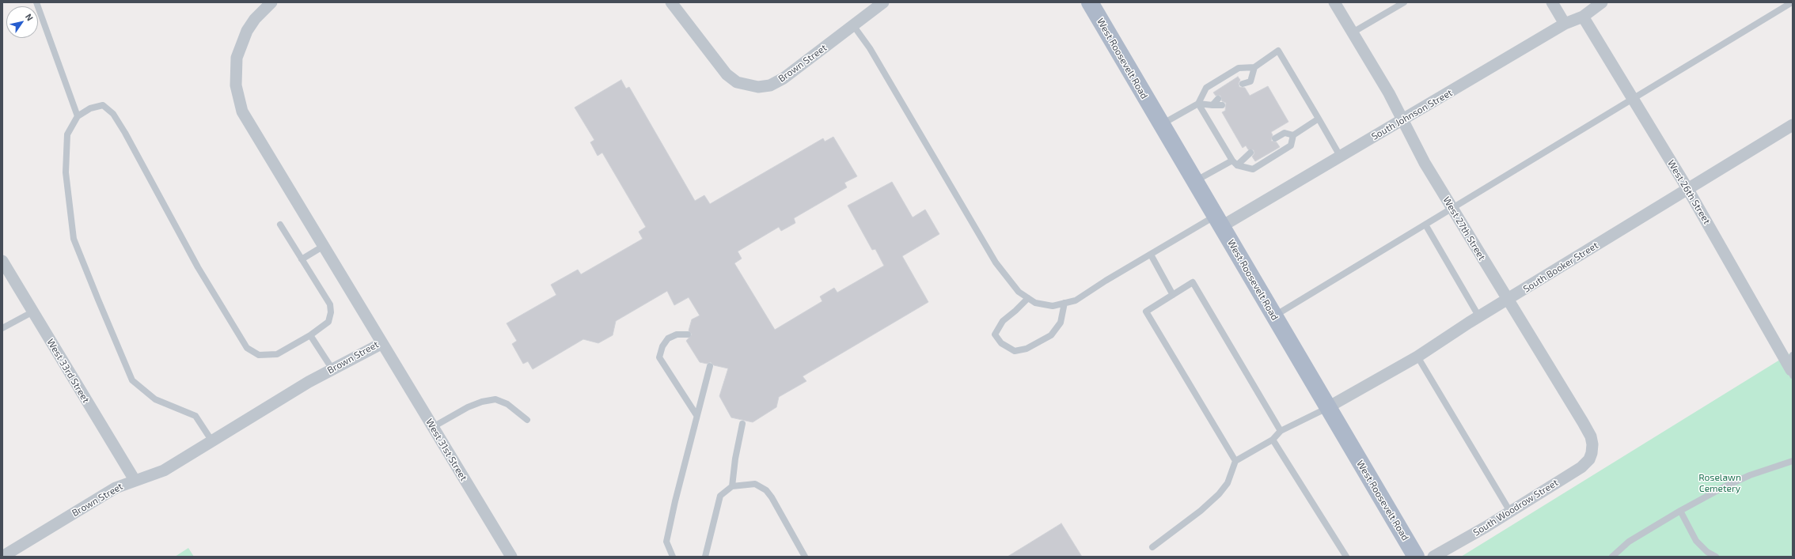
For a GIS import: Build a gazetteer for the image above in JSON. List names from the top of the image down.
{
  "streets": {
    "main road": ["West Roosevelt Road"],
    "street": [
      "Brown Street",
      "South Johnson Street",
      "West 26th Street",
      "West 27th Street",
      "South Booker Street",
      "West 33rd Street",
      "West 31st Street",
      "South Woodrow Street"
    ]
  },
  "crossings": [
    ["West Roosevelt Road", "South Johnson Street"],
    ["West Roosevelt Road", "South Booker Street"],
    ["Brown Street", "West 33rd Street"],
    ["Brown Street", "West 31st Street"],
    ["South Johnson Street", "West 26th Street"],
    ["South Johnson Street", "West 27th Street"],
    ["West 26th Street", "South Booker Street"],
    ["West 27th Street", "South Booker Street"],
    ["West 27th Street", "South Woodrow Street"]
  ],
  "parks": ["Roselawn Cemetery"],
  "north": "top right"
}
